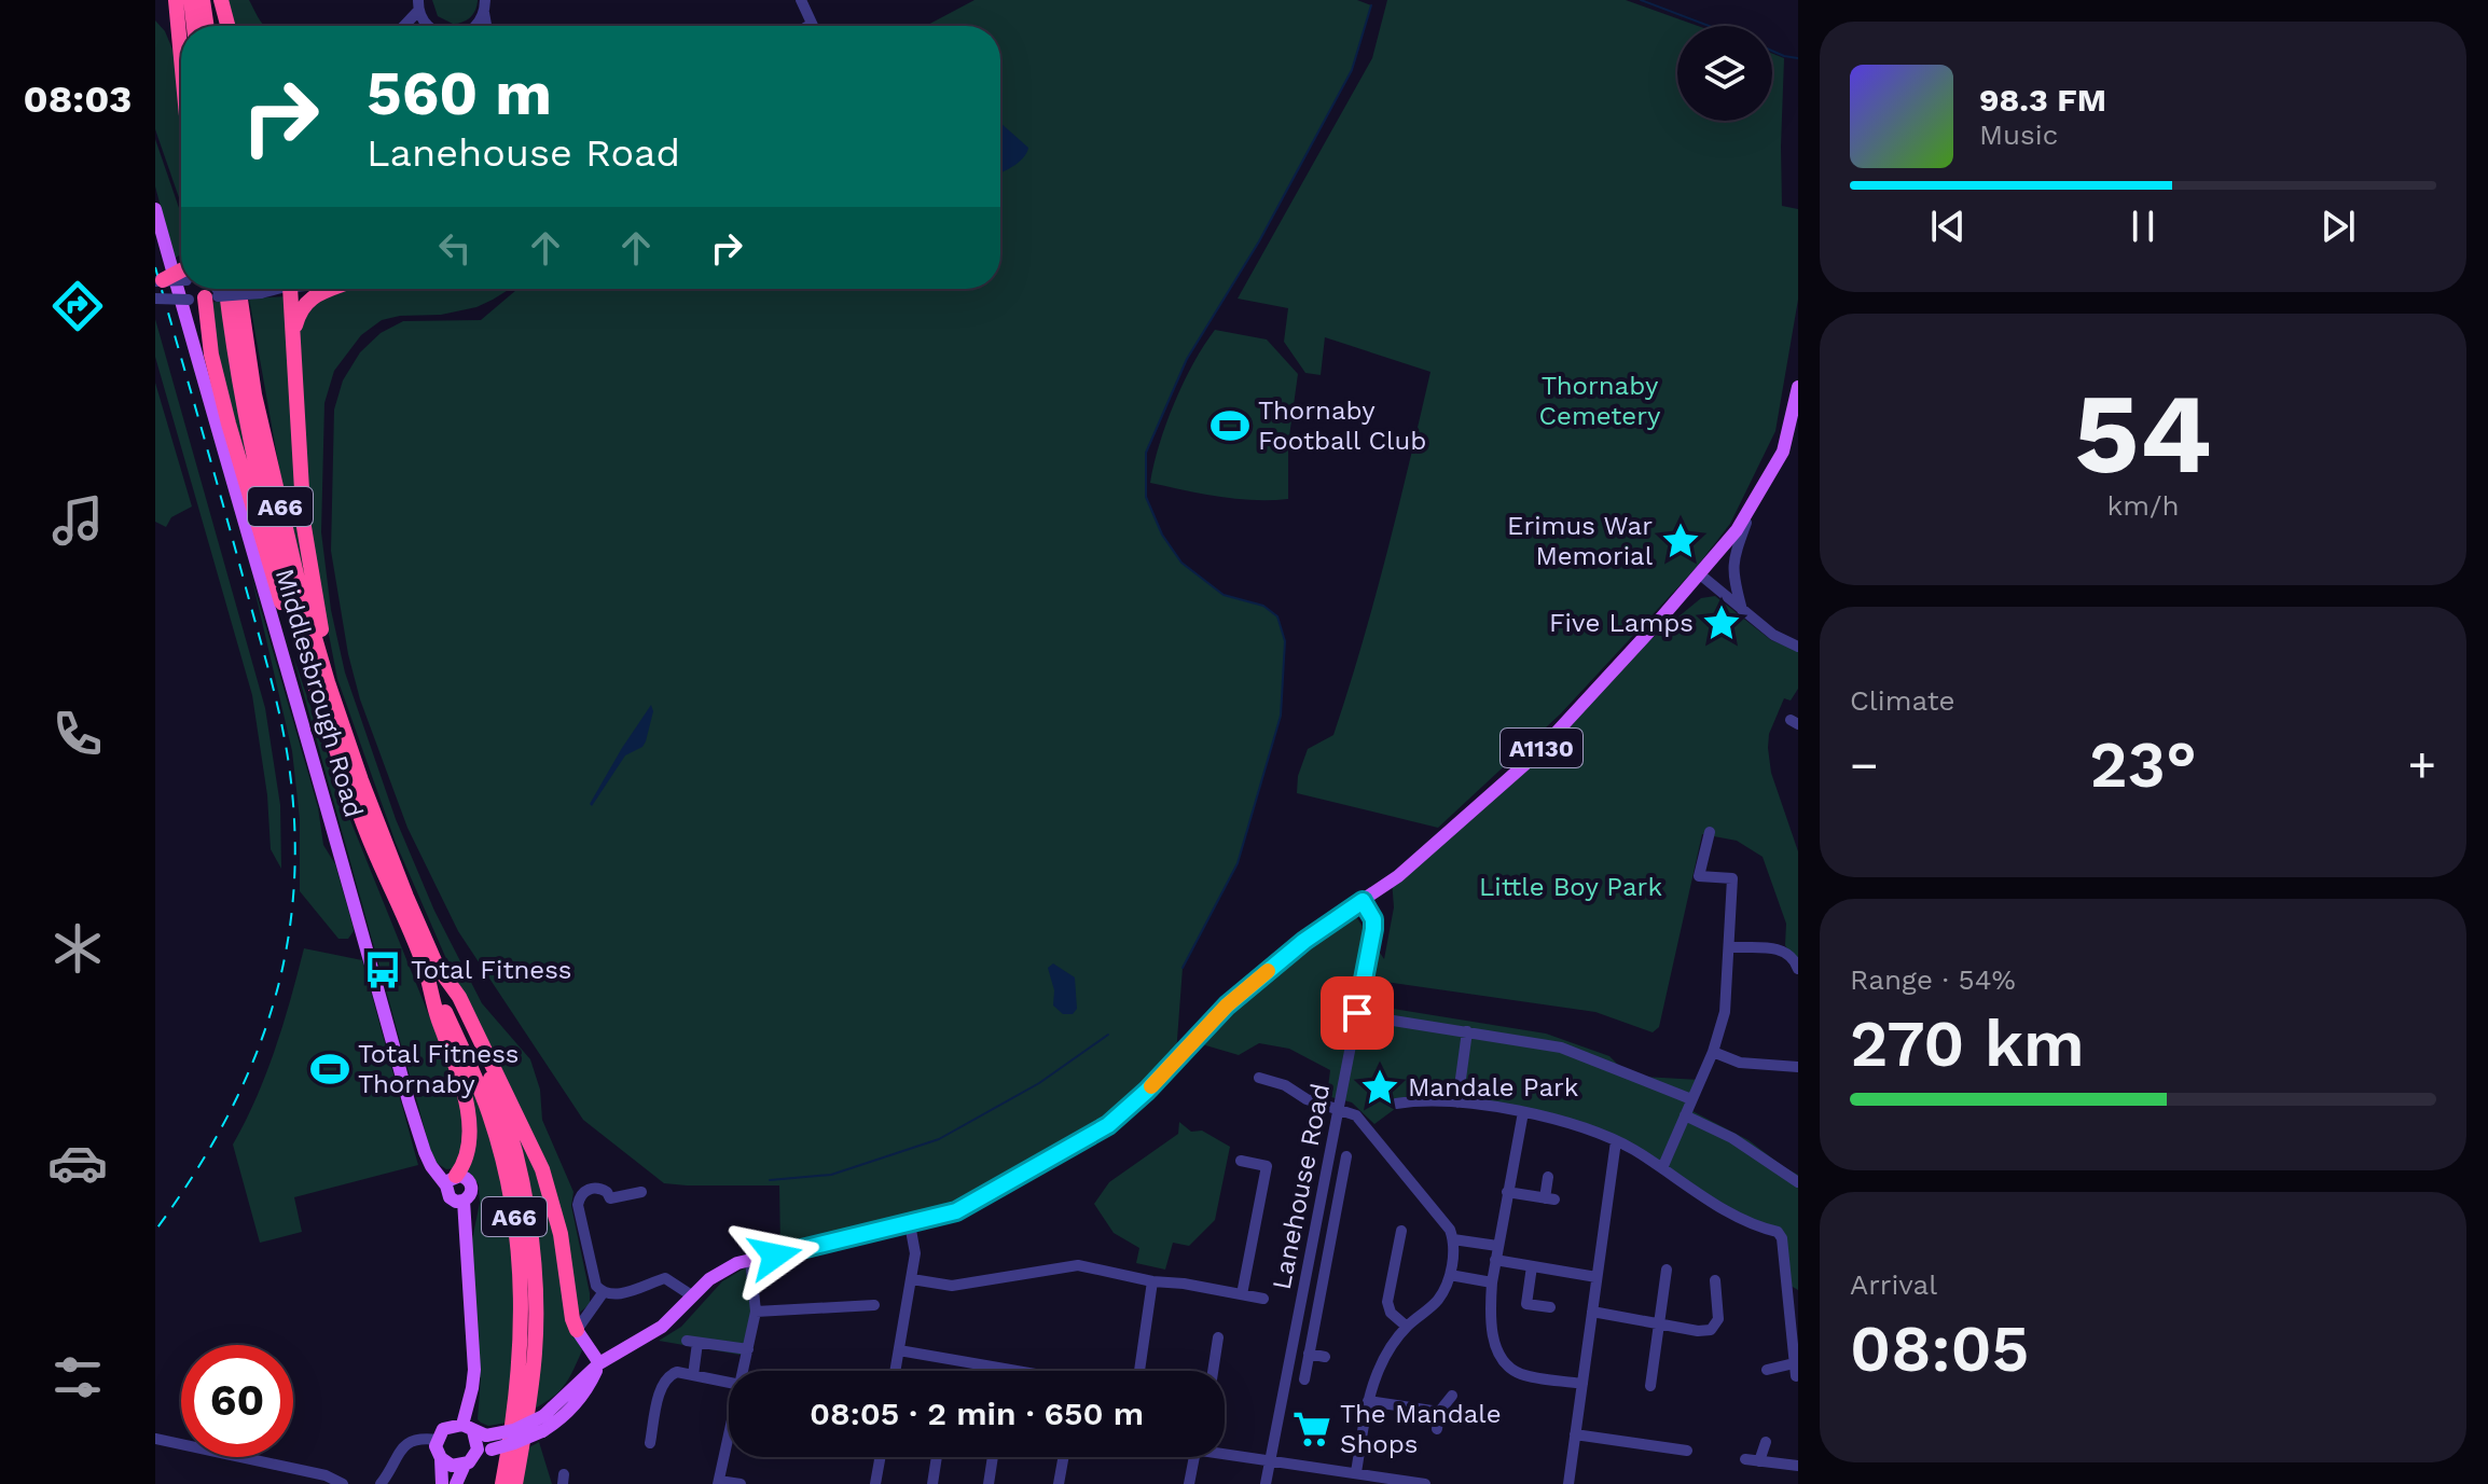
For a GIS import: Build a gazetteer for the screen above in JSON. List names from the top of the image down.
{
  "streets": {
    "highway": ["A66"],
    "main road": ["Middlesbrough Road", "A1130"],
    "street": ["Lanehouse Road"]
  },
  "crossings": [
    ["A66", "Middlesbrough Road"],
    ["Middlesbrough Road", "A1130"],
    ["A1130", "Lanehouse Road"]
  ],
  "parks": ["Thornaby Cemetery", "Little Boy Park"],
  "places": {
    "sports": ["Thornaby Football Club", "Total Fitness Thornaby"],
    "place": ["Erimus War Memorial", "Five Lamps", "Mandale Park"],
    "bus stop": ["Total Fitness"],
    "supermarket": ["The Mandale Shops"]
  },
  "page": {
    "tabs": "08:03",
    "turn": ["560 m", "Lanehouse Road"],
    "song": ["98.3 FM", "Music"],
    "tile": [
      ["54", "km/h"],
      "Climate",
      ["Range · 54%", "270 km"],
      ["Arrival", "08:05"]
    ],
    "heat": ["−", "23°", "+"],
    "limit": "60",
    "trip": "08:05 · 2 min · 650 m"
  }
}
